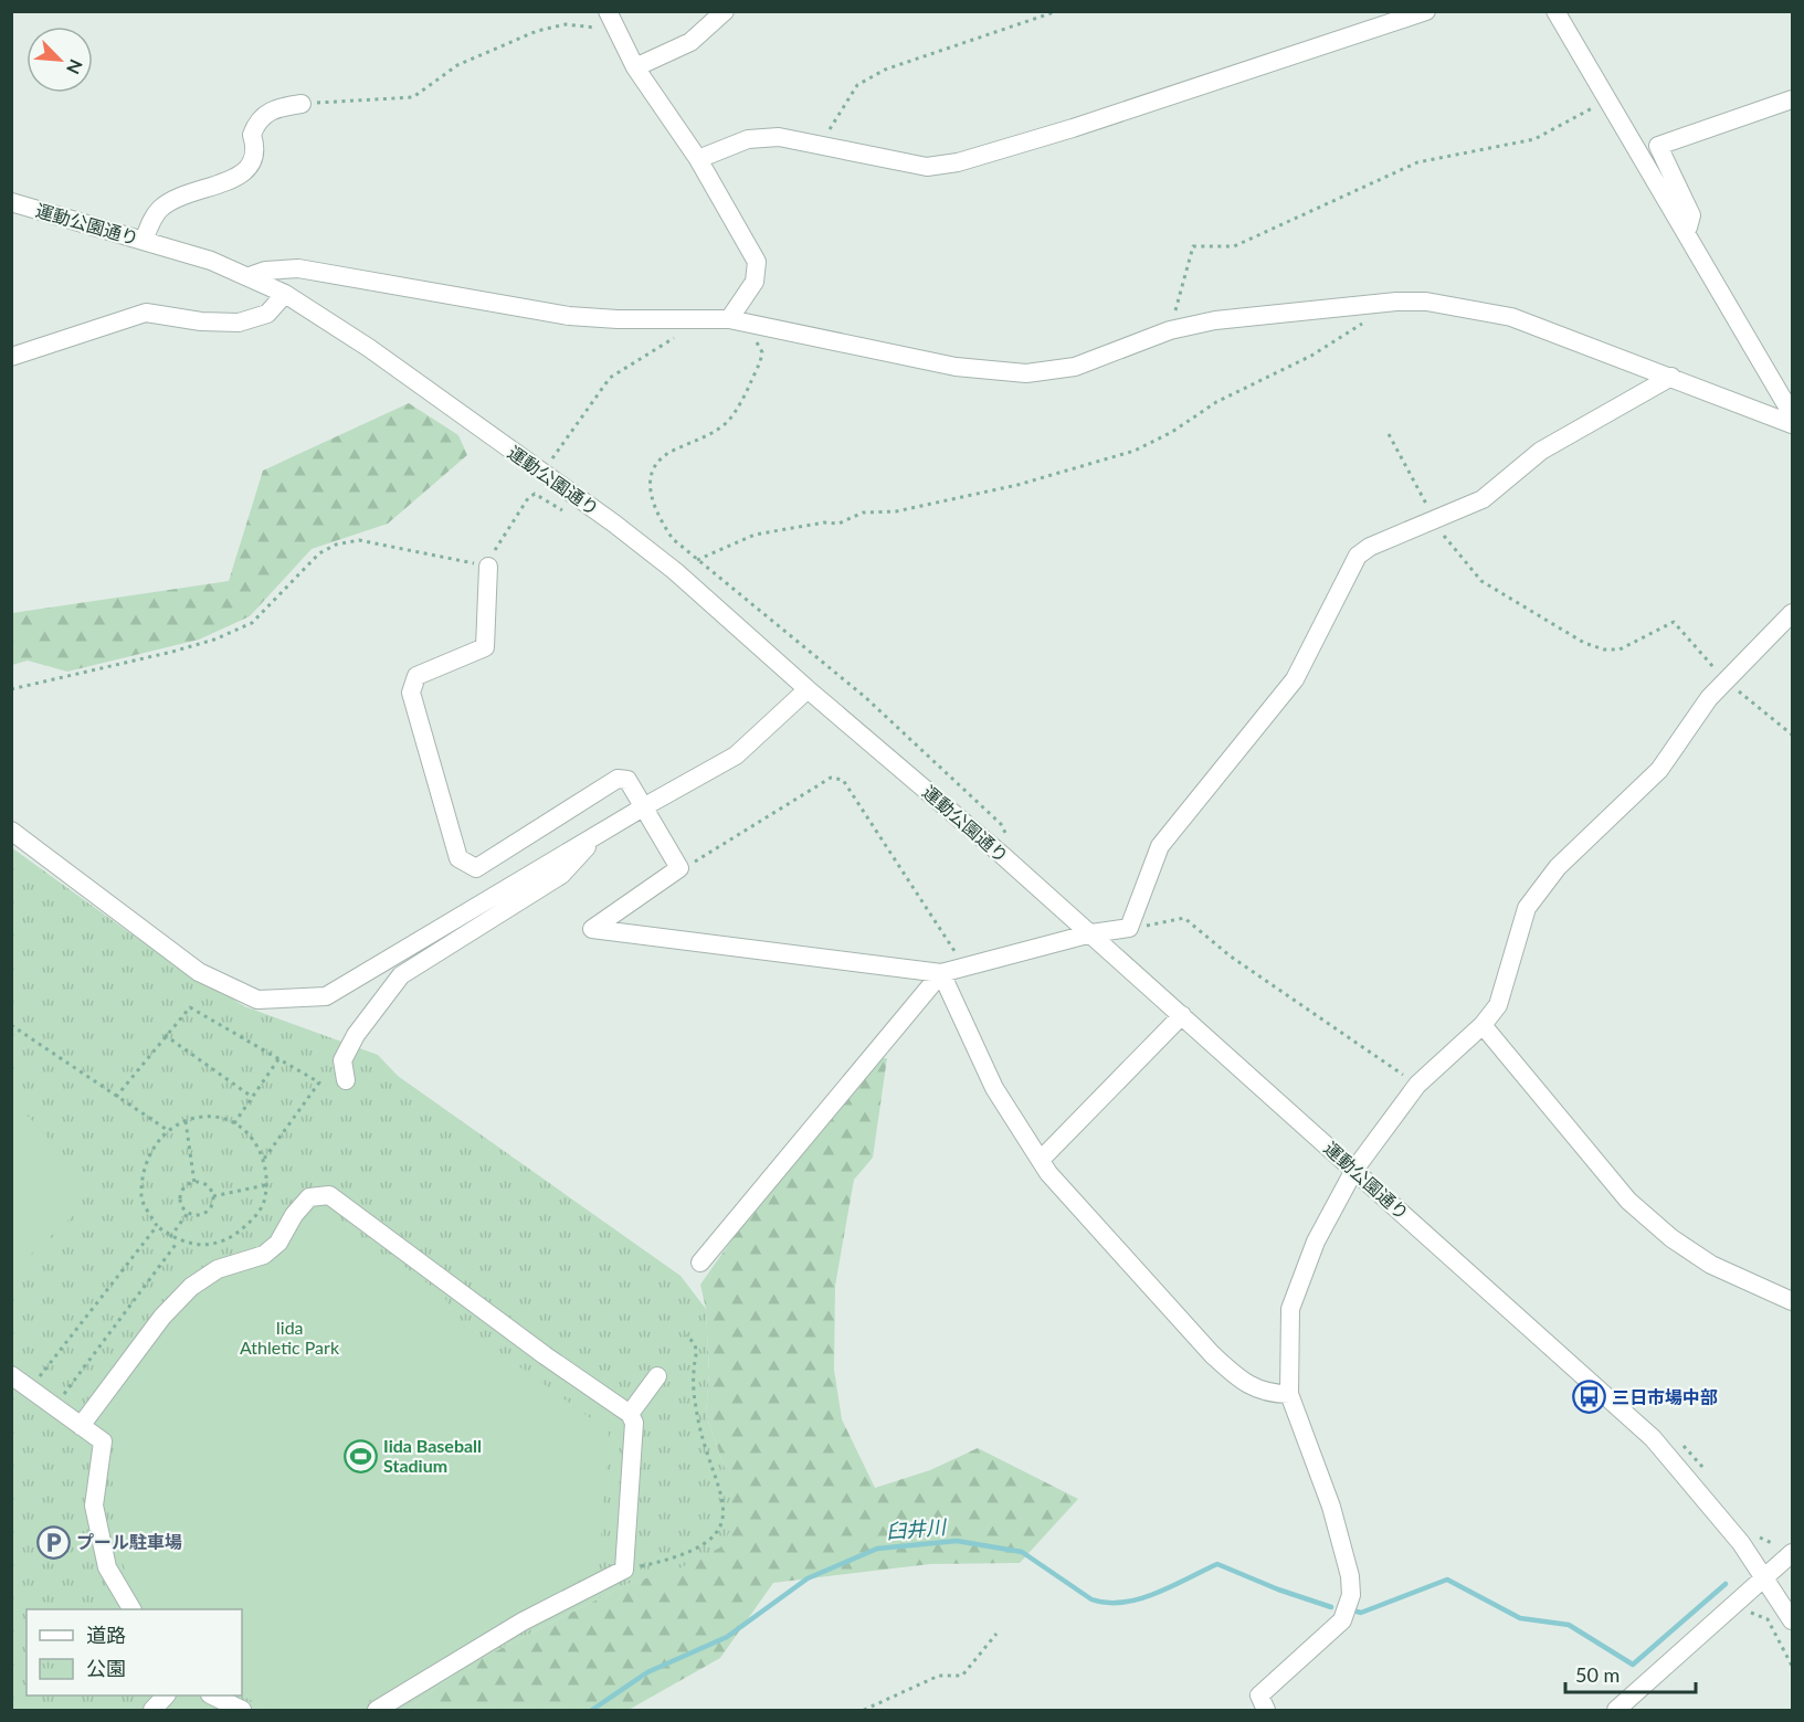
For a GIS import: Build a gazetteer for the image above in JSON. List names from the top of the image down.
{
  "streets": {
    "street": ["運動公園通り"]
  },
  "water": ["臼井川"],
  "parks": ["Iida Athletic Park"],
  "places": {
    "bus stop": ["三日市場中部"],
    "sports": ["Iida Baseball Stadium"],
    "parking": ["プール駐車場"]
  },
  "legend": ["道路", "公園"],
  "scale_bar": "50 m",
  "north": "bottom right"
}
